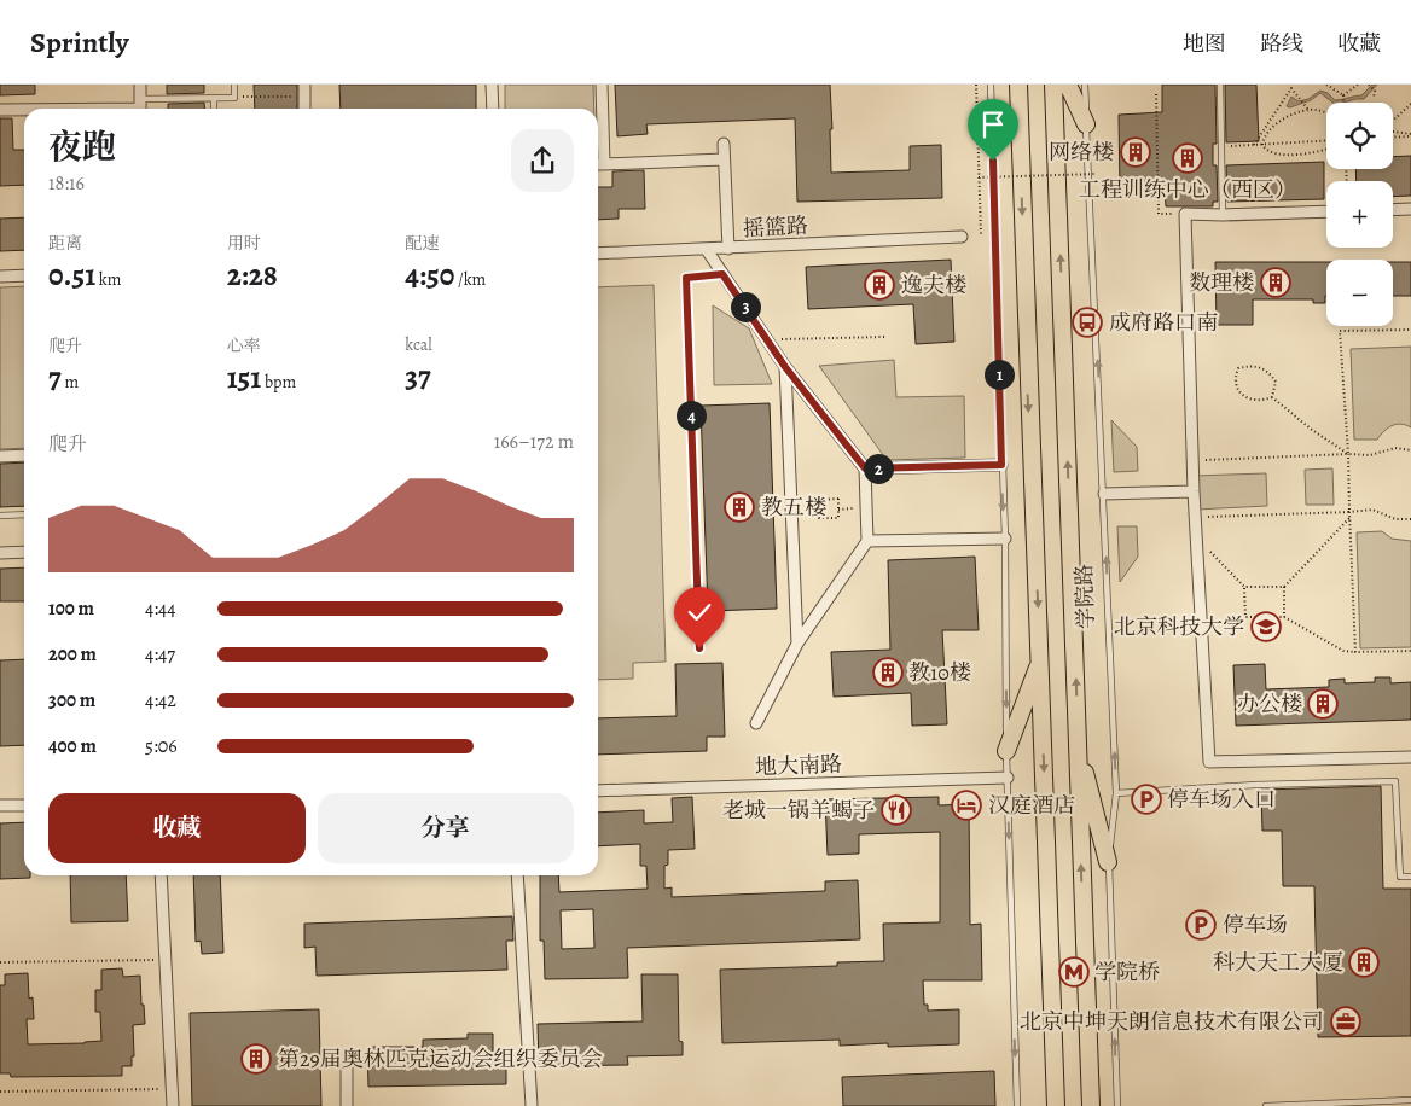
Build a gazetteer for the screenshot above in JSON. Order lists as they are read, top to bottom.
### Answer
{
  "streets": {
    "main road": ["学院路"],
    "street": ["摇篮路", "地大南路"]
  },
  "places": {
    "building": [
      "网络楼",
      "工程训练中心（西区）",
      "数理楼",
      "逸夫楼",
      "教五楼",
      "教10楼",
      "办公楼",
      "科大天工大厦",
      "第29届奥林匹克运动会组织委员会"
    ],
    "bus stop": ["成府路口南"],
    "school or university": ["北京科技大学"],
    "parking": ["停车场入口", "停车场"],
    "hotel": ["汉庭酒店"],
    "restaurant": ["老城一锅羊蝎子"],
    "metro station": ["学院桥"],
    "office": ["北京中坤天朗信息技术有限公司"]
  },
  "page": {
    "header": "Sprintly",
    "nav": ["地图", "路线", "收藏"],
    "map_buttons": ["+", "−"],
    "heading": ["夜跑", "18:16"],
    "stats": [
      ["距离", "0.51 km"],
      ["用时", "2:28"],
      ["配速", "4:50 /km"],
      ["爬升", "7 m"],
      ["心率", "151 bpm"],
      ["kcal", "37"]
    ],
    "pins": [
      "3",
      "1",
      "4",
      "2"
    ],
    "chart": ["爬升", "166–172 m"],
    "list": [
      {
        "name": "100 m",
        "note": "4:44"
      },
      {
        "name": "200 m",
        "note": "4:47"
      },
      {
        "name": "300 m",
        "note": "4:42"
      },
      {
        "name": "400 m",
        "note": "5:06"
      }
    ],
    "buttons": ["收藏", "分享"]
  }
}
